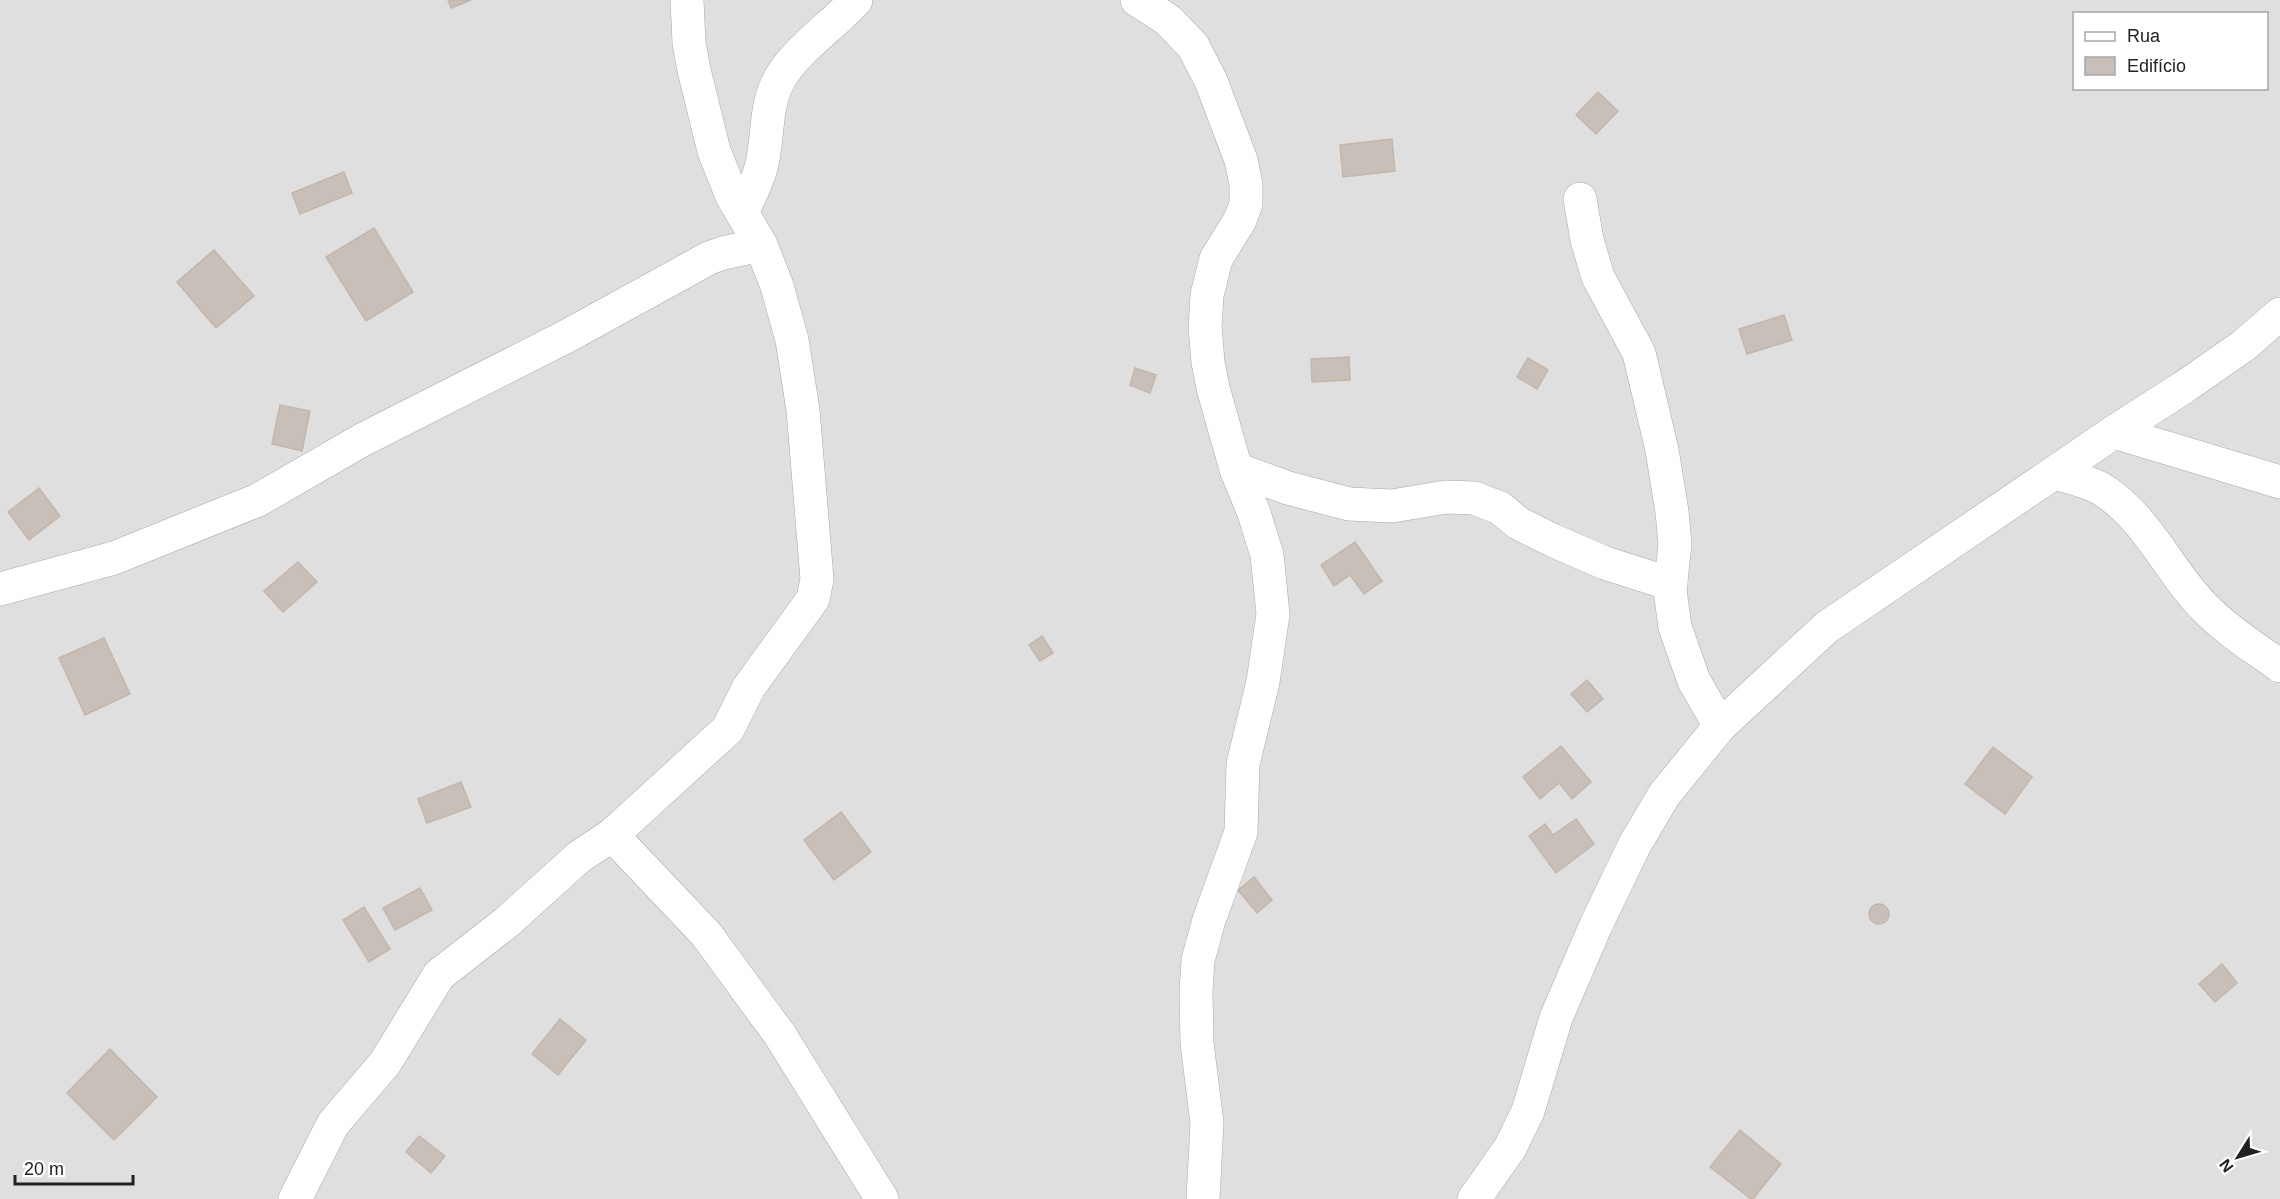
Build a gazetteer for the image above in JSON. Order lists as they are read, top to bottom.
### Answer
{
  "legend": ["Rua", "Edifício"],
  "scale_bar": "20 m",
  "north": "bottom left"
}
